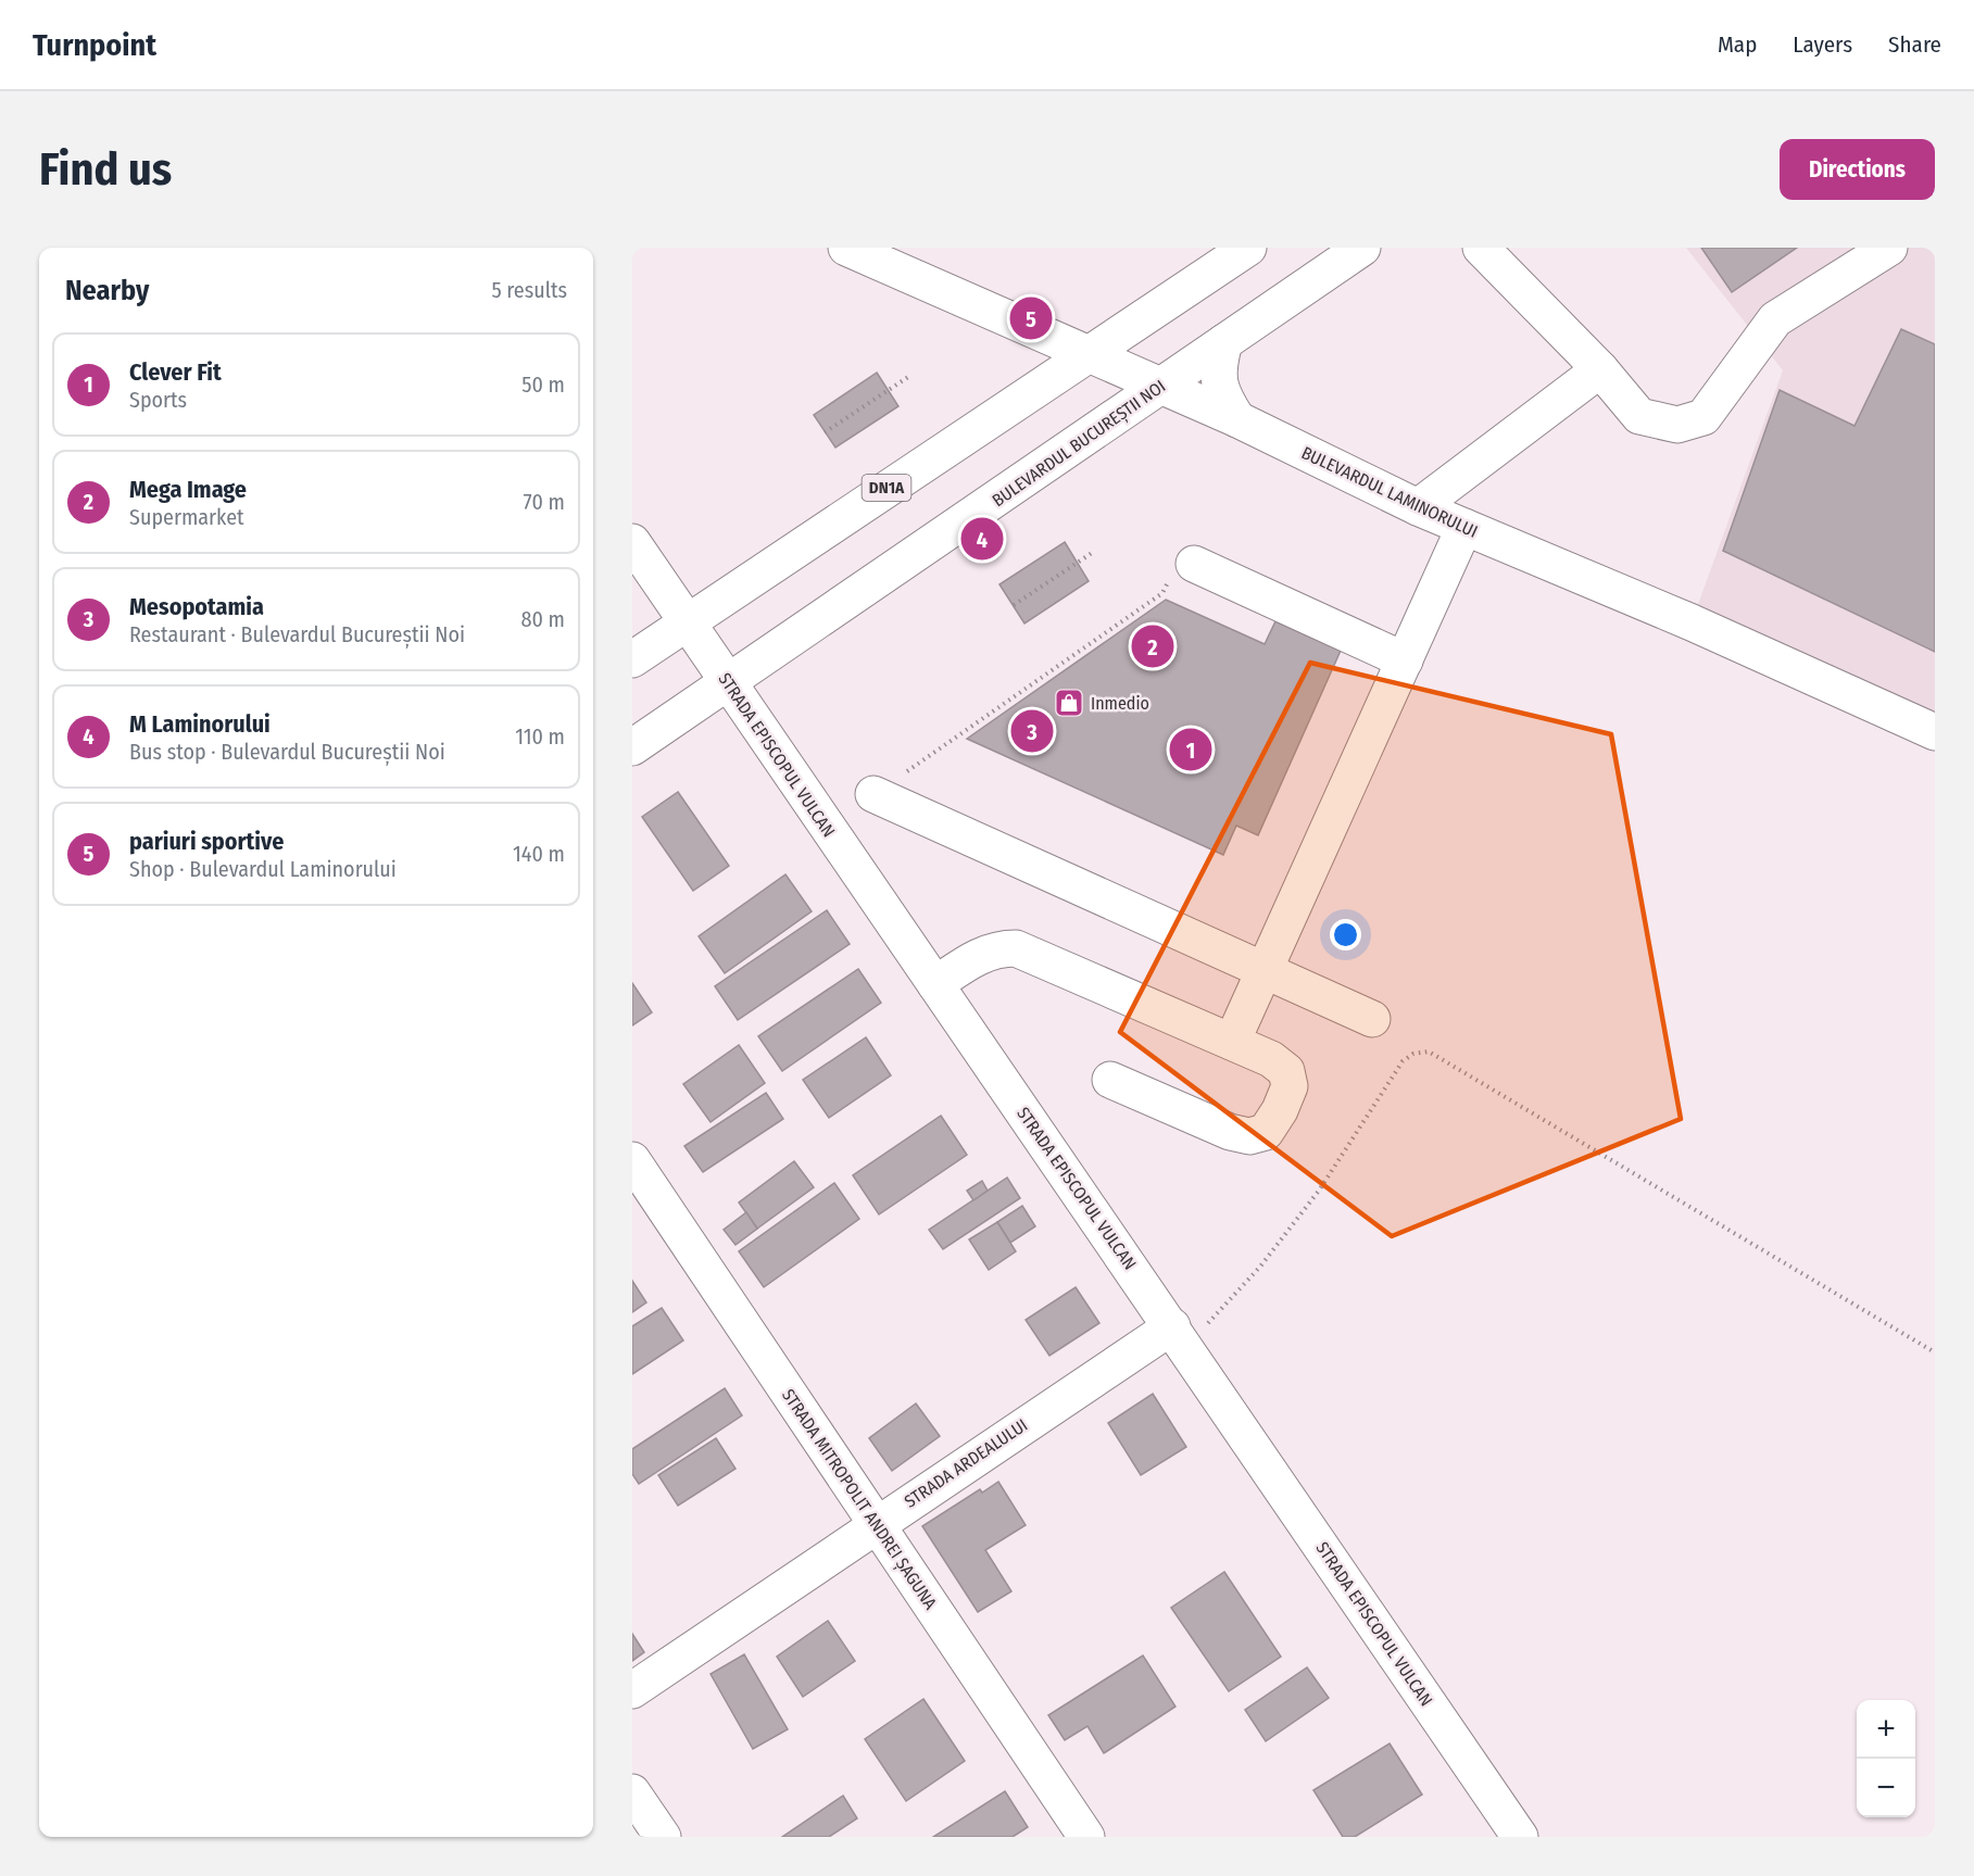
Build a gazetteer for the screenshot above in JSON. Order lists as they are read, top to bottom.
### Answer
{
  "streets": {
    "street": [
      "BULEVARDUL BUCUREȘTII NOI",
      "DN1A",
      "BULEVARDUL LAMINORULUI",
      "STRADA EPISCOPUL VULCAN",
      "STRADA ARDEALULUI",
      "STRADA MITROPOLIT ANDREI ȘAGUNA"
    ]
  },
  "crossings": [
    ["BULEVARDUL BUCUREȘTII NOI", "BULEVARDUL LAMINORULUI"],
    ["BULEVARDUL BUCUREȘTII NOI", "STRADA EPISCOPUL VULCAN"],
    ["DN1A", "BULEVARDUL LAMINORULUI"],
    ["DN1A", "STRADA EPISCOPUL VULCAN"],
    ["STRADA EPISCOPUL VULCAN", "STRADA ARDEALULUI"],
    ["STRADA ARDEALULUI", "STRADA MITROPOLIT ANDREI ȘAGUNA"]
  ],
  "places": {
    "shop": ["Inmedio"]
  },
  "page": {
    "header": "Turnpoint",
    "nav": ["Map", "Layers", "Share"],
    "buttons": "Directions",
    "title": "Find us",
    "heading": ["Nearby", "5 results"],
    "pins": [
      "5",
      "4",
      "2",
      "3",
      "1"
    ],
    "list": [
      {
        "mark": "1",
        "name": "Clever Fit",
        "note": "Sports",
        "value": "50 m"
      },
      {
        "mark": "2",
        "name": "Mega Image",
        "note": "Supermarket",
        "value": "70 m"
      },
      {
        "mark": "3",
        "name": "Mesopotamia",
        "note": "Restaurant · Bulevardul Bucureștii Noi",
        "value": "80 m"
      },
      {
        "mark": "4",
        "name": "M Laminorului",
        "note": "Bus stop · Bulevardul Bucureștii Noi",
        "value": "110 m"
      },
      {
        "mark": "5",
        "name": "pariuri sportive",
        "note": "Shop · Bulevardul Laminorului",
        "value": "140 m"
      }
    ],
    "map_buttons": ["+", "−"]
  }
}
